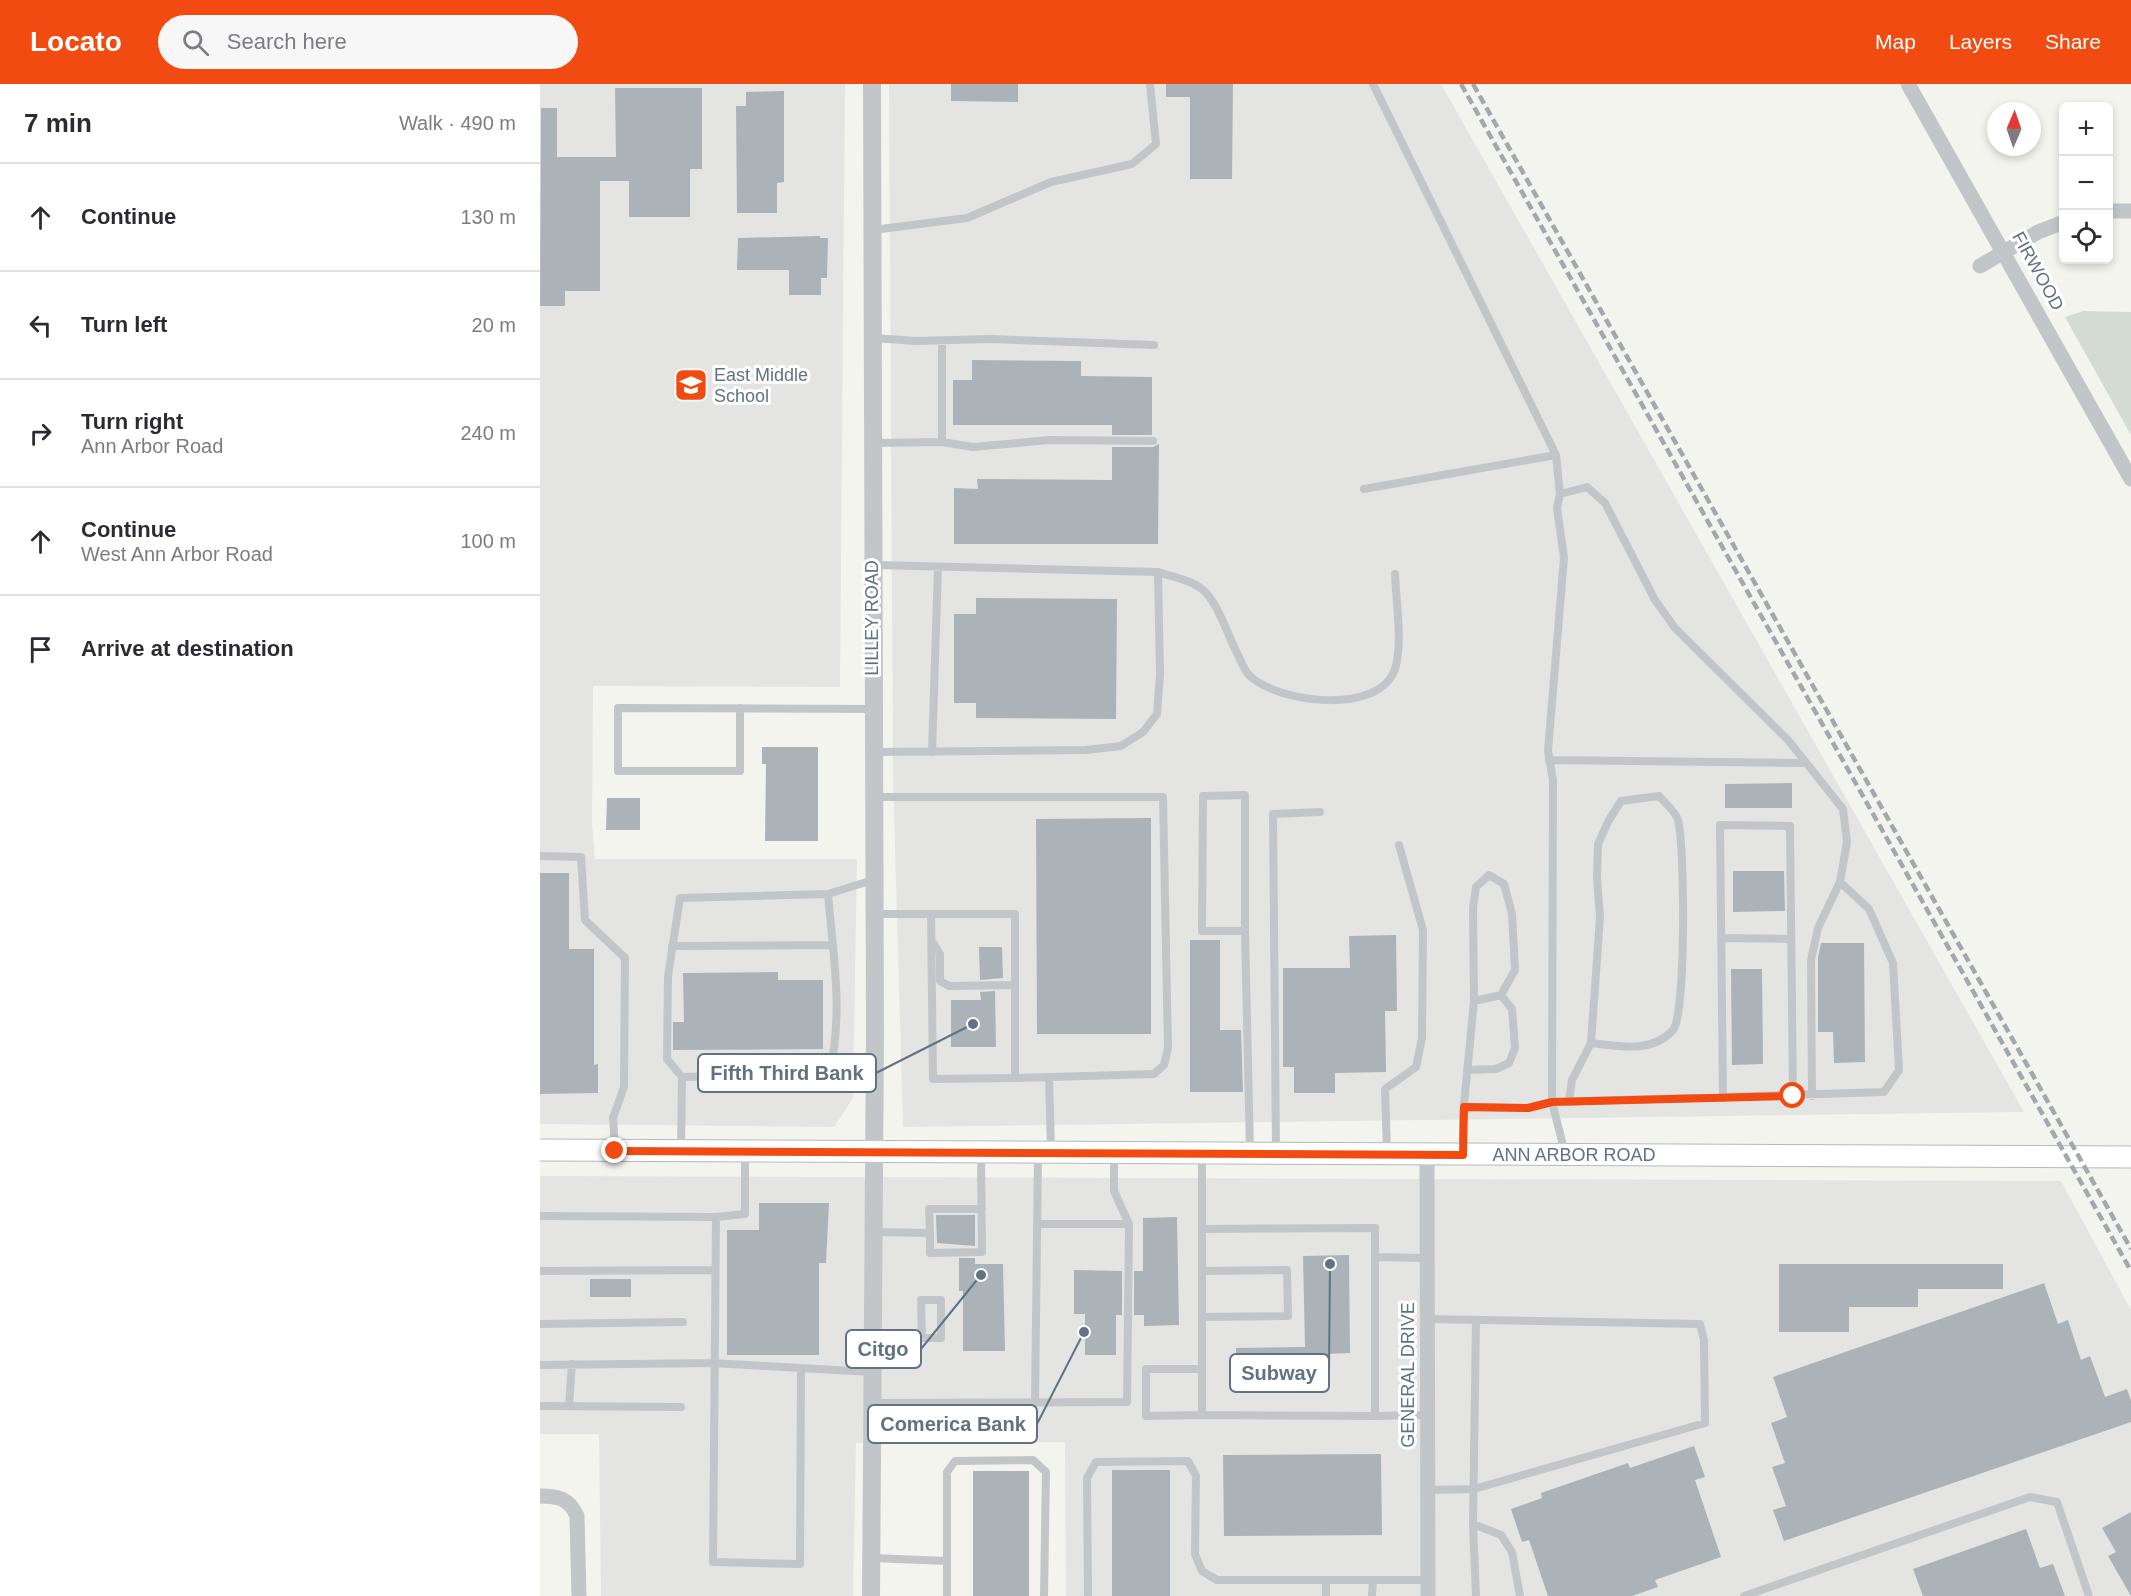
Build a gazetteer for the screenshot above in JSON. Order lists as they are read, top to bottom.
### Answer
{
  "streets": {
    "main road": ["ANN ARBOR ROAD"],
    "street": ["FIRWOOD", "LILLEY ROAD", "GENERAL DRIVE"]
  },
  "crossings": [
    ["LILLEY ROAD", "ANN ARBOR ROAD"],
    ["ANN ARBOR ROAD", "GENERAL DRIVE"]
  ],
  "places": {
    "school or university": ["East Middle School"],
    "other": [
      "Fifth Third Bank",
      "Subway",
      "Citgo",
      "Comerica Bank"
    ]
  },
  "north": "top",
  "page": {
    "header": "Locato",
    "search": "Search here",
    "nav": ["Map", "Layers", "Share"],
    "heading": ["7 min", "Walk · 490 m"],
    "map_buttons": ["+", "−"],
    "list": [
      ["Continue", "130 m"],
      ["Turn left", "20 m"],
      ["Turn right", "Ann Arbor Road", "240 m"],
      ["Continue", "West Ann Arbor Road", "100 m"],
      "Arrive at destination"
    ]
  }
}
